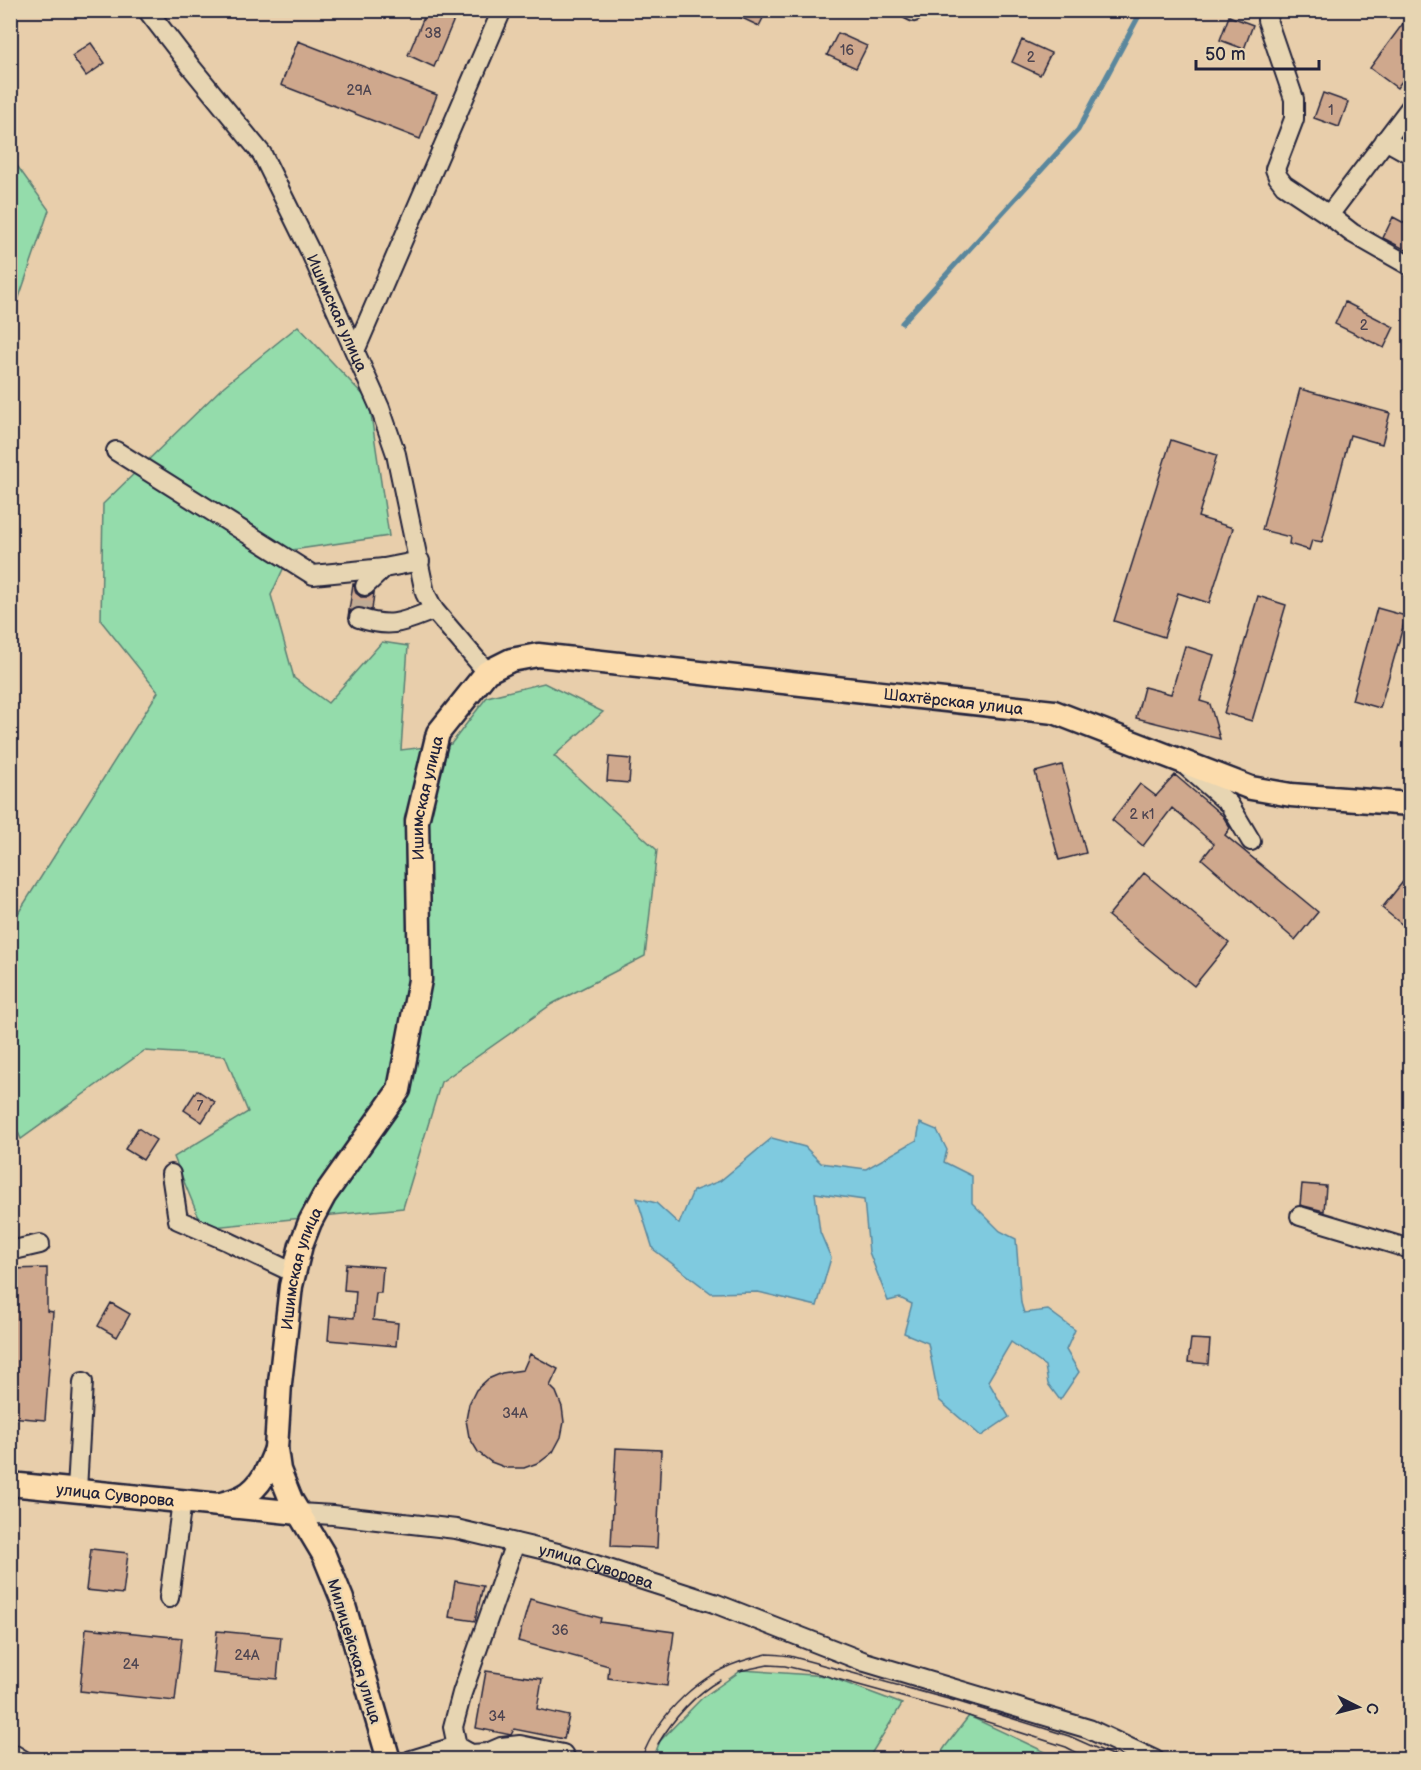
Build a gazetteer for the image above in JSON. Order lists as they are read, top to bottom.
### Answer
{
  "streets": {
    "main road": [
      "Ишимская улица",
      "Шахтёрская улица",
      "улица Суворова",
      "Милицейская улица"
    ]
  },
  "crossings": [
    ["Ишимская улица", "Шахтёрская улица"],
    ["Ишимская улица", "улица Суворова"],
    ["Ишимская улица", "Милицейская улица"],
    ["улица Суворова", "Милицейская улица"]
  ],
  "house_numbers": [
    "38",
    "16",
    "2",
    "29А",
    "1",
    "2",
    "2 к1",
    "7",
    "34А",
    "36",
    "24А",
    "24",
    "34"
  ],
  "scale_bar": "50 m",
  "north": "right"
}
